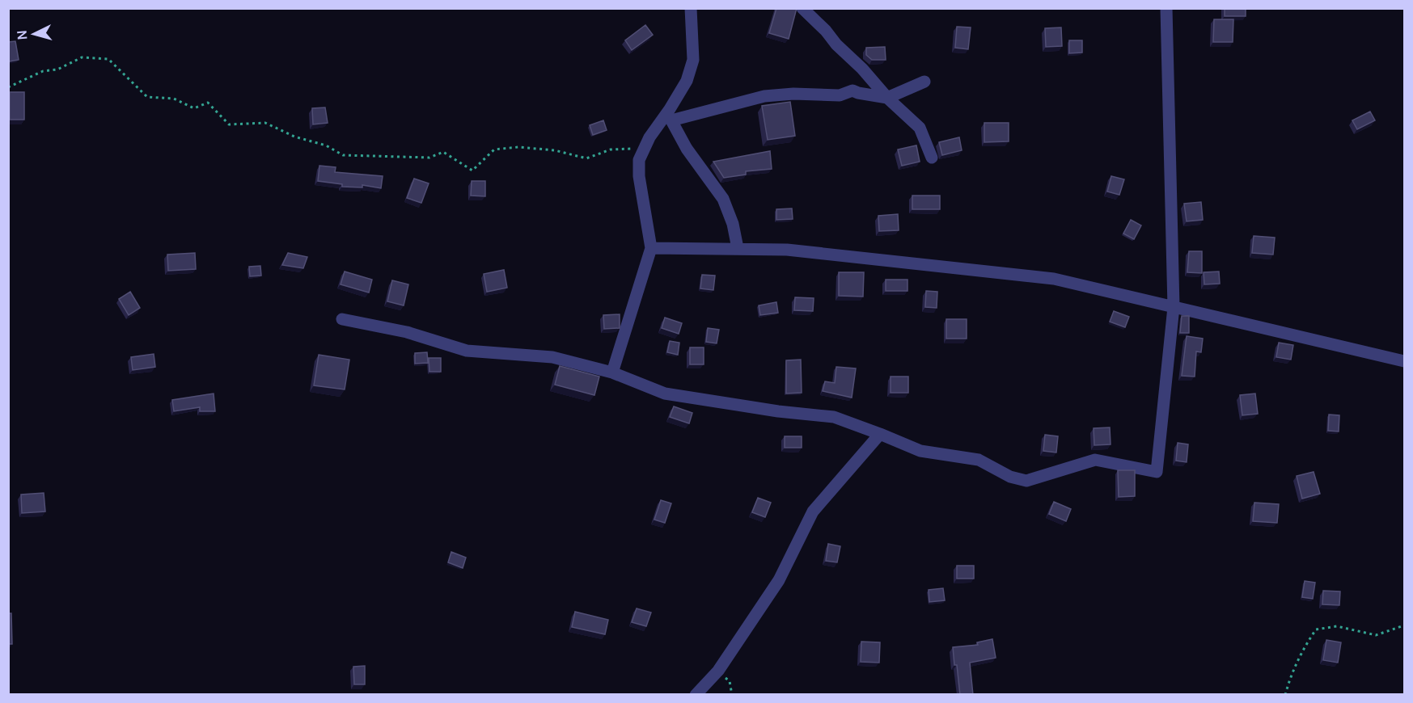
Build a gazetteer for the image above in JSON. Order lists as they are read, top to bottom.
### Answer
{
  "north": "left"
}
